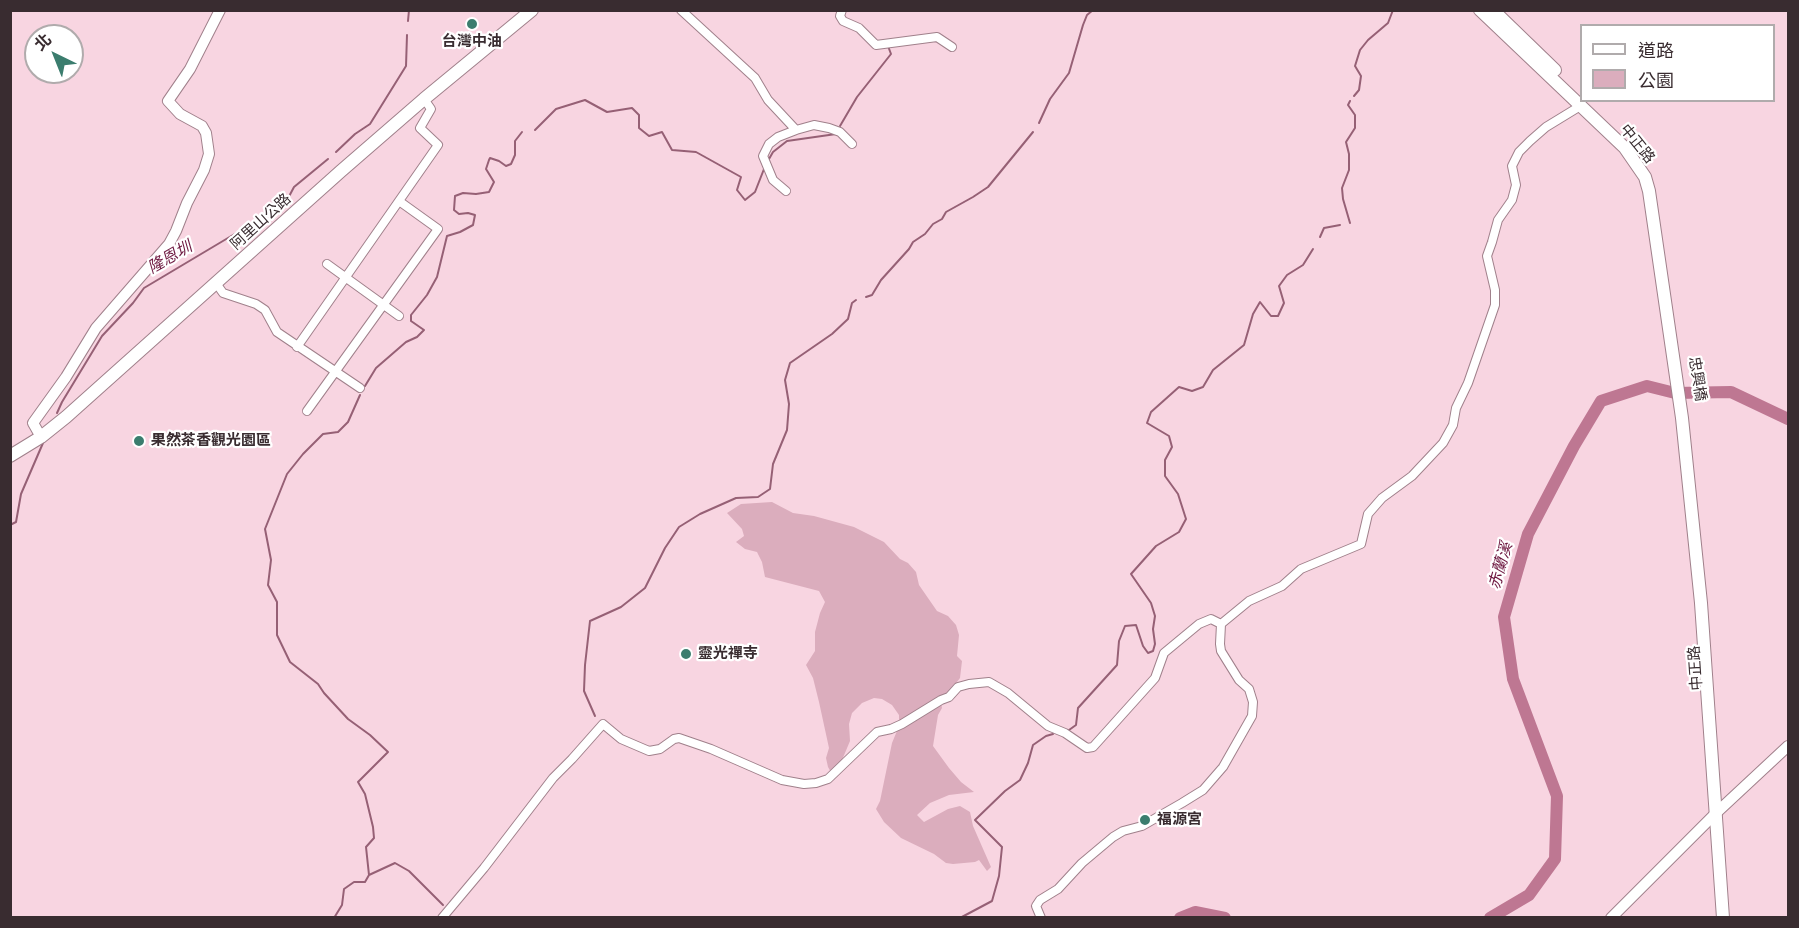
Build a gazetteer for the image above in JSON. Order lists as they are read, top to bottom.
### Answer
{
  "streets": {
    "main road": ["中正路", "阿里山公路", "忠興橋"]
  },
  "crossings": [
    ["中正路", "忠興橋"]
  ],
  "water": ["隆恩圳", "赤蘭溪"],
  "places": [
    "台灣中油",
    "果然茶香觀光園區",
    "靈光禪寺",
    "福源宮"
  ],
  "legend": ["道路", "公園"],
  "north": "top left"
}
